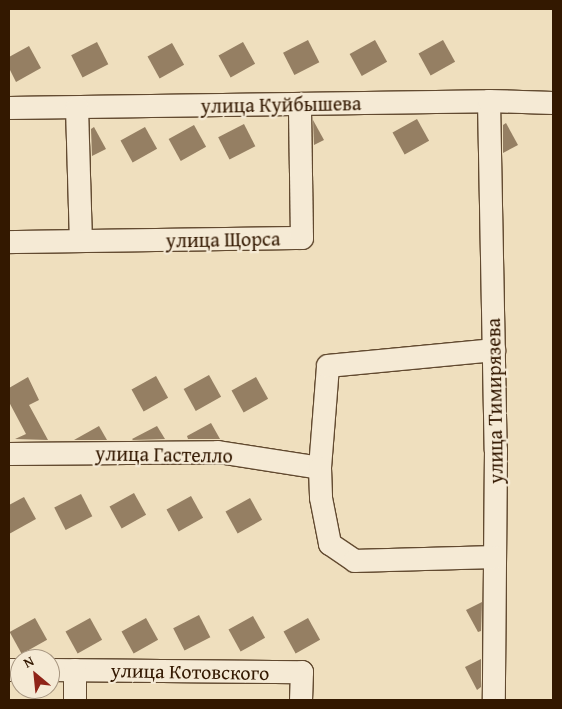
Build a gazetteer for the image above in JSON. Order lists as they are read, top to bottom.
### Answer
{
  "streets": {
    "street": [
      "улица Куйбышева",
      "улица Щорса",
      "улица Тимирязева",
      "улица Гастелло",
      "улица Котовского"
    ]
  },
  "crossings": [
    ["улица Куйбышева", "улица Щорса"],
    ["улица Куйбышева", "улица Тимирязева"]
  ],
  "north": "top left"
}
